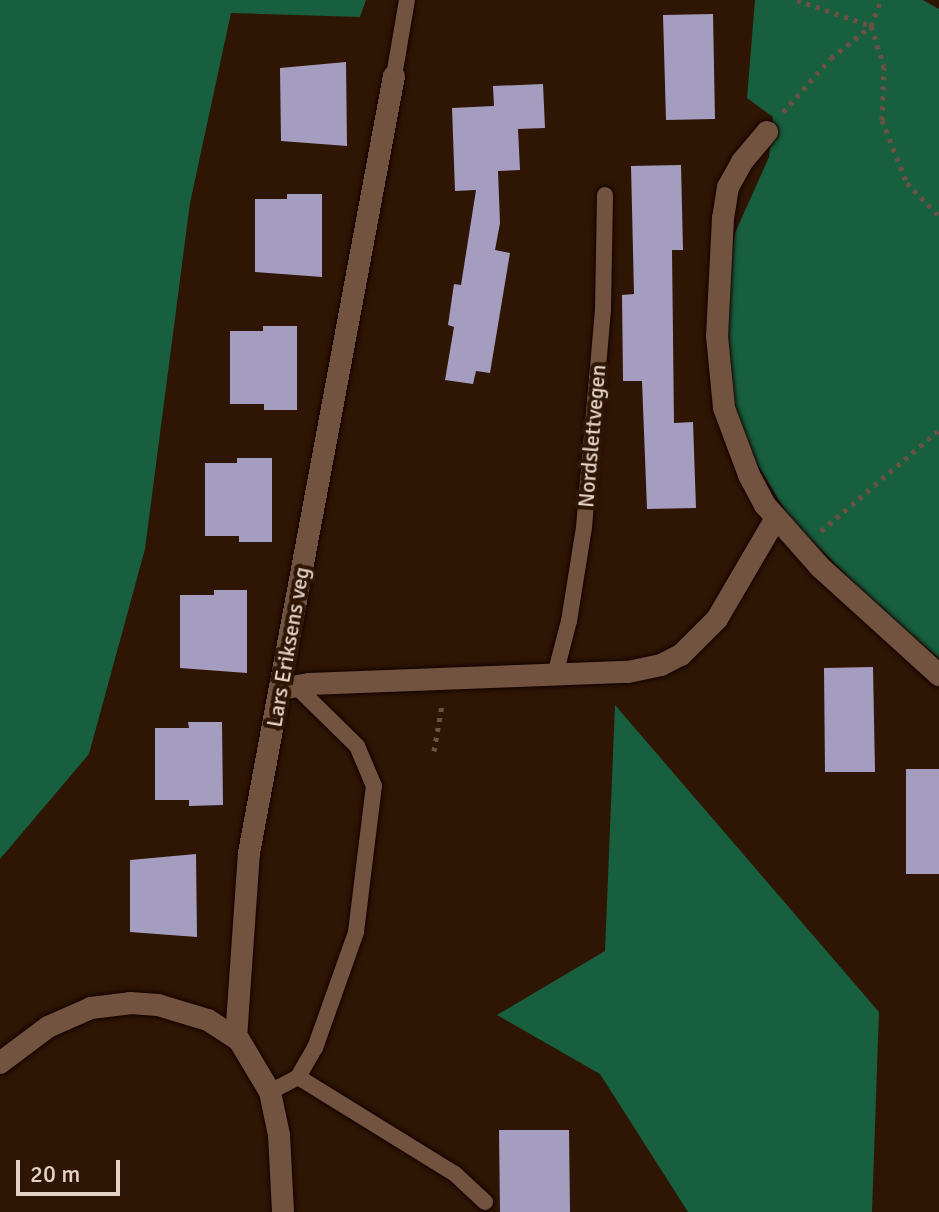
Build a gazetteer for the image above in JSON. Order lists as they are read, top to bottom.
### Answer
{
  "streets": {
    "street": ["Lars Eriksens veg"],
    "lane": ["Nordslettvegen"]
  },
  "scale_bar": "20 m"
}
